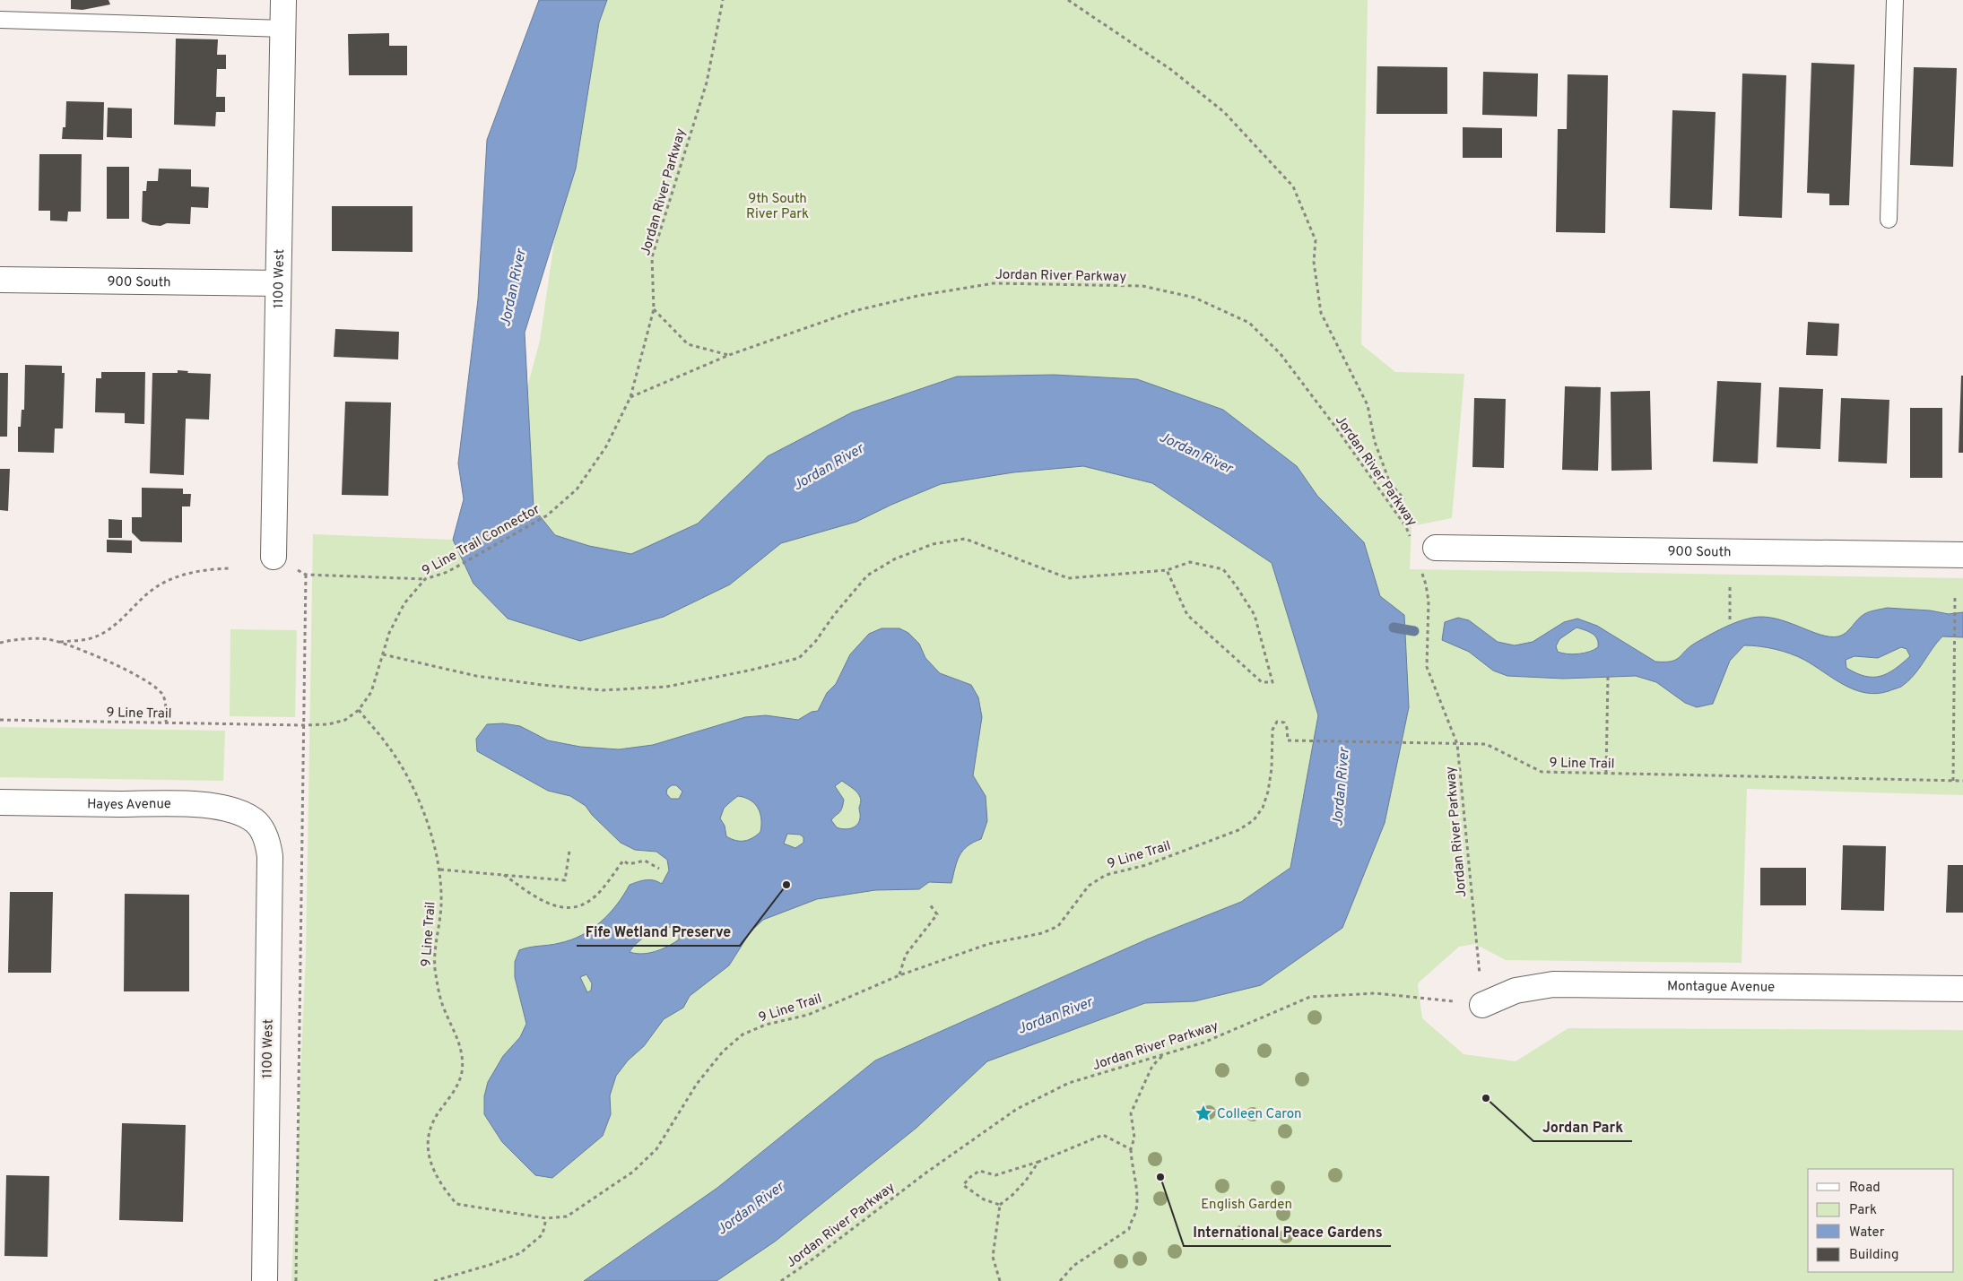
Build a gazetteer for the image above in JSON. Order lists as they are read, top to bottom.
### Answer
{
  "streets": {
    "street": [
      "1100 West",
      "900 South",
      "Hayes Avenue",
      "Montague Avenue"
    ],
    "path": ["Jordan River Parkway", "9 Line Trail Connector", "9 Line Trail"]
  },
  "crossings": [
    ["Jordan River Parkway", "9 Line Trail Connector"],
    ["Jordan River Parkway", "9 Line Trail"],
    ["Jordan River Parkway", "Montague Avenue"],
    ["1100 West", "900 South"],
    ["1100 West", "Hayes Avenue"],
    ["9 Line Trail Connector", "9 Line Trail"]
  ],
  "water": ["Jordan River"],
  "parks": ["9th South River Park", "English Garden"],
  "places": {
    "other": ["Fife Wetland Preserve", "Jordan Park", "International Peace Gardens"],
    "place": ["Colleen Caron"]
  },
  "legend": [
    "Road",
    "Park",
    "Water",
    "Building"
  ]
}
